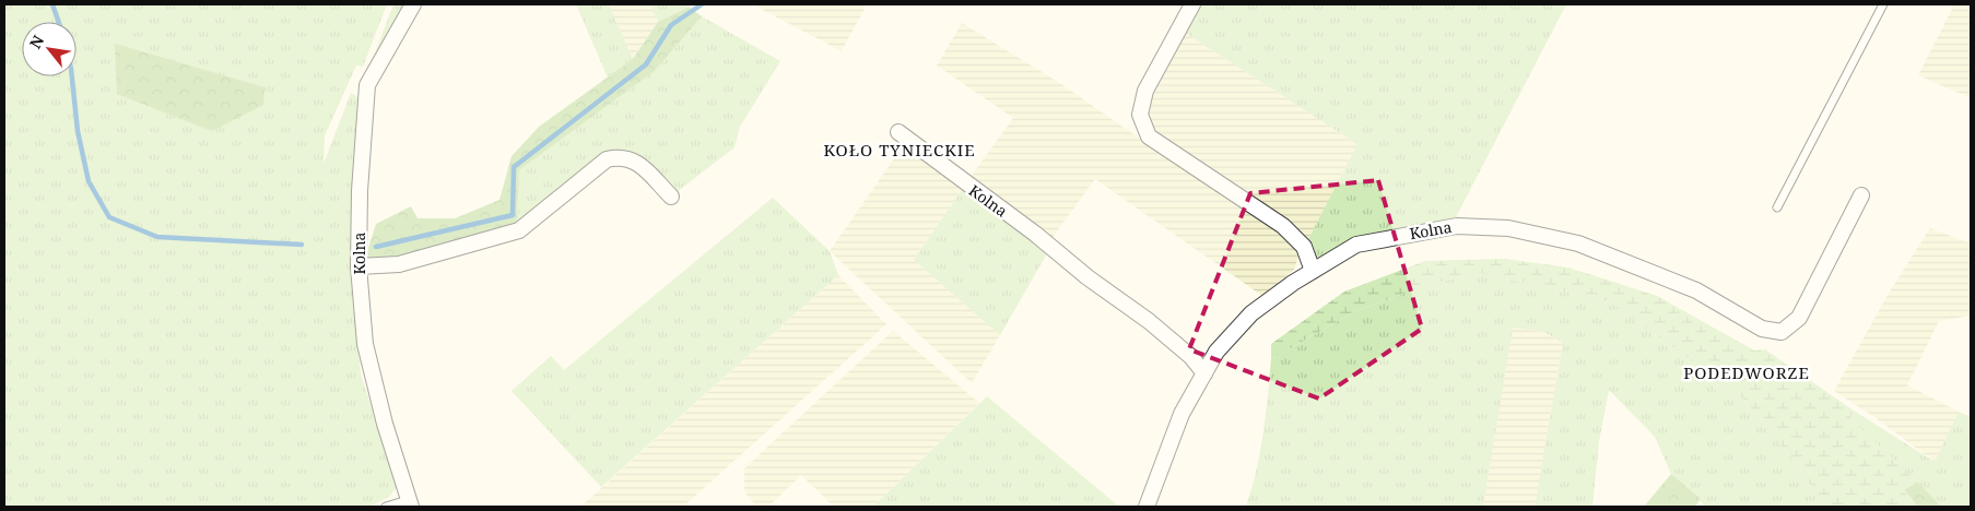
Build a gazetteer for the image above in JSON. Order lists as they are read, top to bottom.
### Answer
{
  "streets": {
    "street": ["Kolna"]
  },
  "districts": ["KOŁO TYNIECKIE", "PODEDWORZE"],
  "north": "top left"
}
